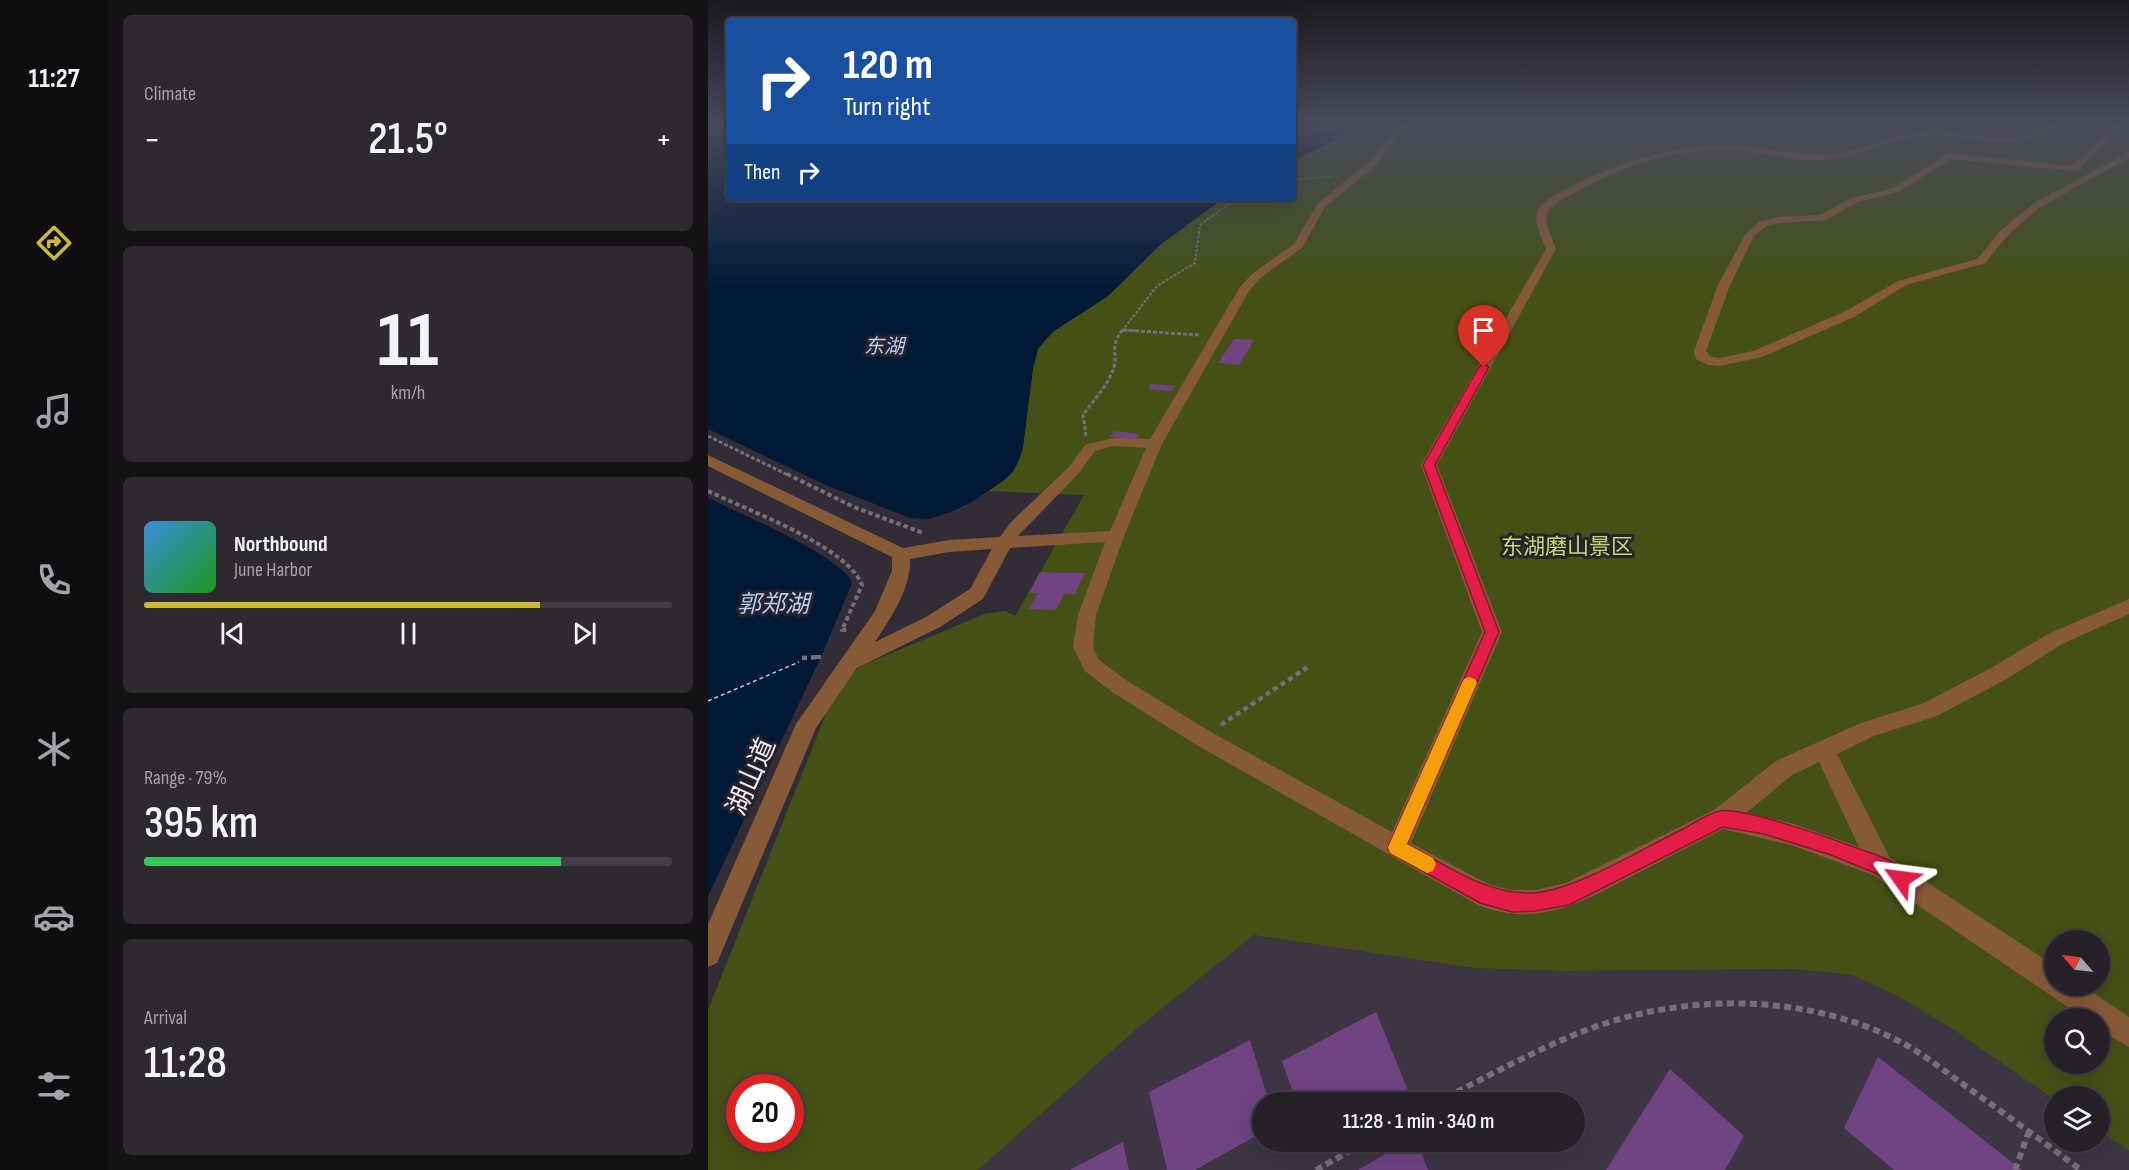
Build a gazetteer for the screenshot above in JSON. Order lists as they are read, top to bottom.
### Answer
{
  "streets": {
    "street": ["湖山道"]
  },
  "water": ["东湖", "郭郑湖"],
  "parks": ["东湖磨山景区"],
  "north": "top left",
  "page": {
    "tabs": "11:27",
    "tile": [
      "Climate",
      ["11", "km/h"],
      ["Range · 79%", "395 km"],
      ["Arrival", "11:28"]
    ],
    "turn": ["120 m", "Turn right"],
    "heat": ["−", "21.5°", "+"],
    "then": "Then",
    "song": ["Northbound", "June Harbor"],
    "limit": "20",
    "trip": "11:28 · 1 min · 340 m"
  }
}
